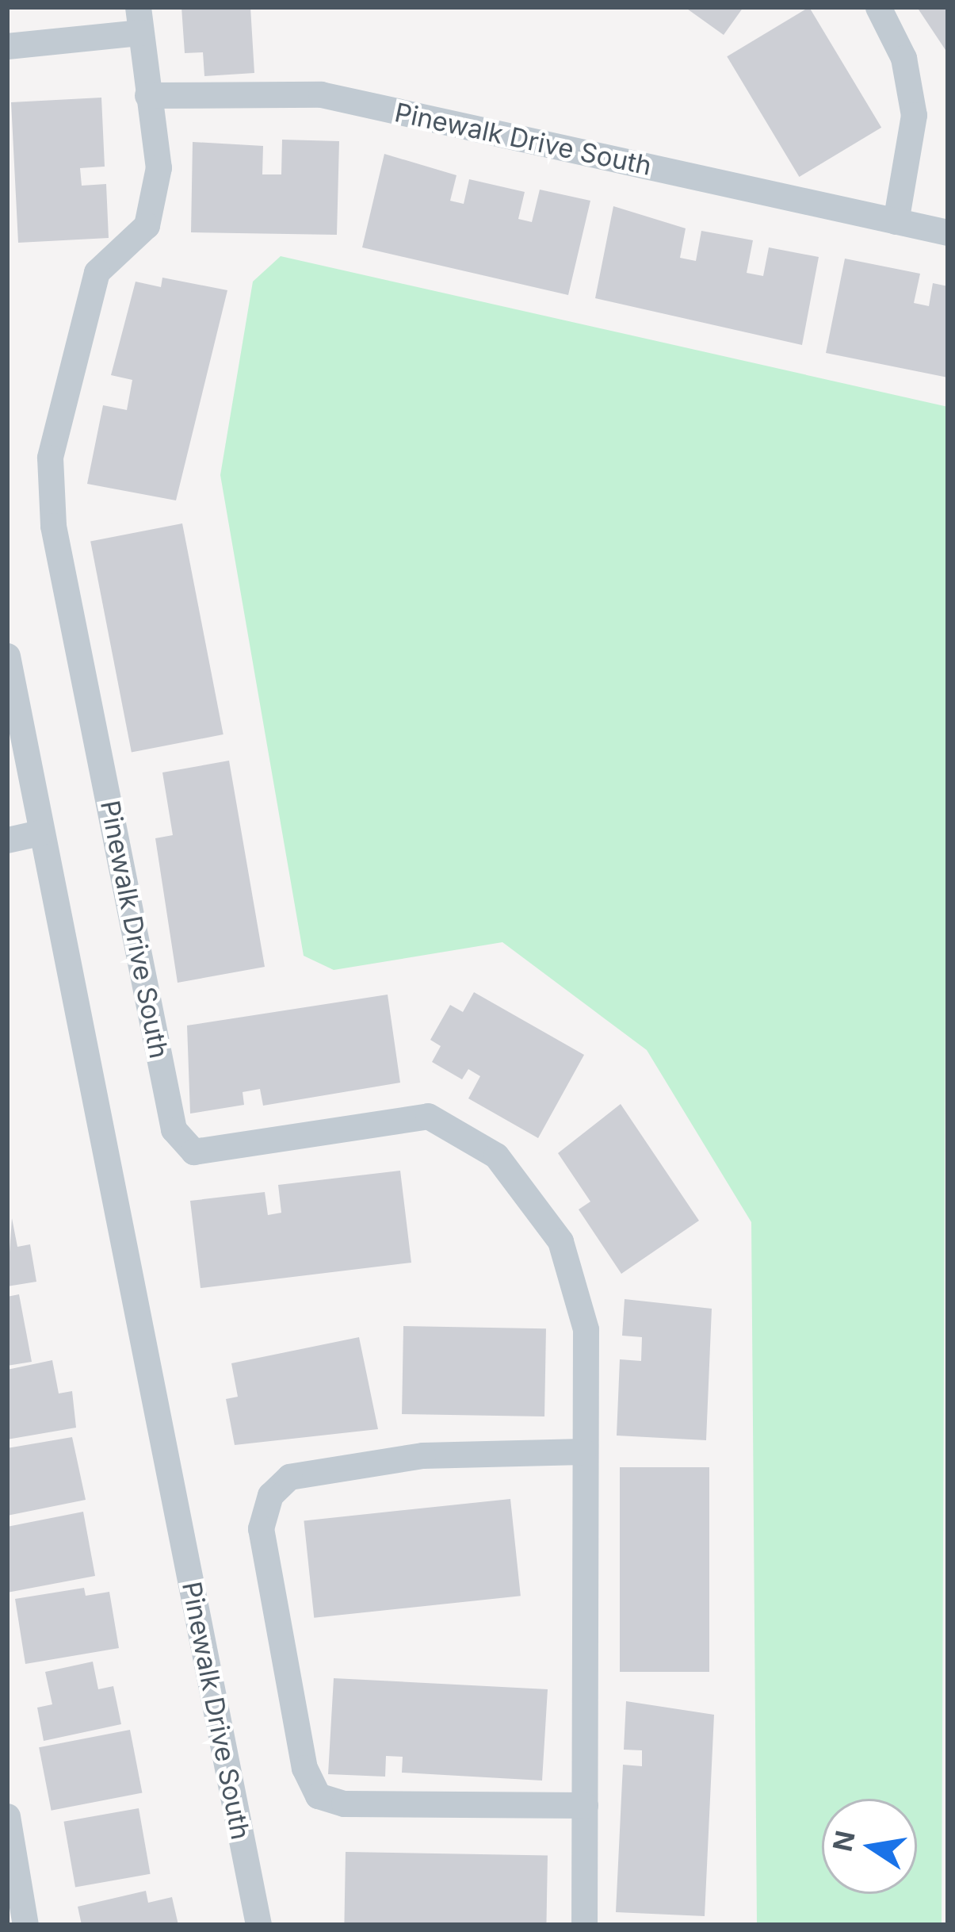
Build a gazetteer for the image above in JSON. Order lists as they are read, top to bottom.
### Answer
{
  "streets": {
    "street": ["Pinewalk Drive South"]
  },
  "north": "left"
}
